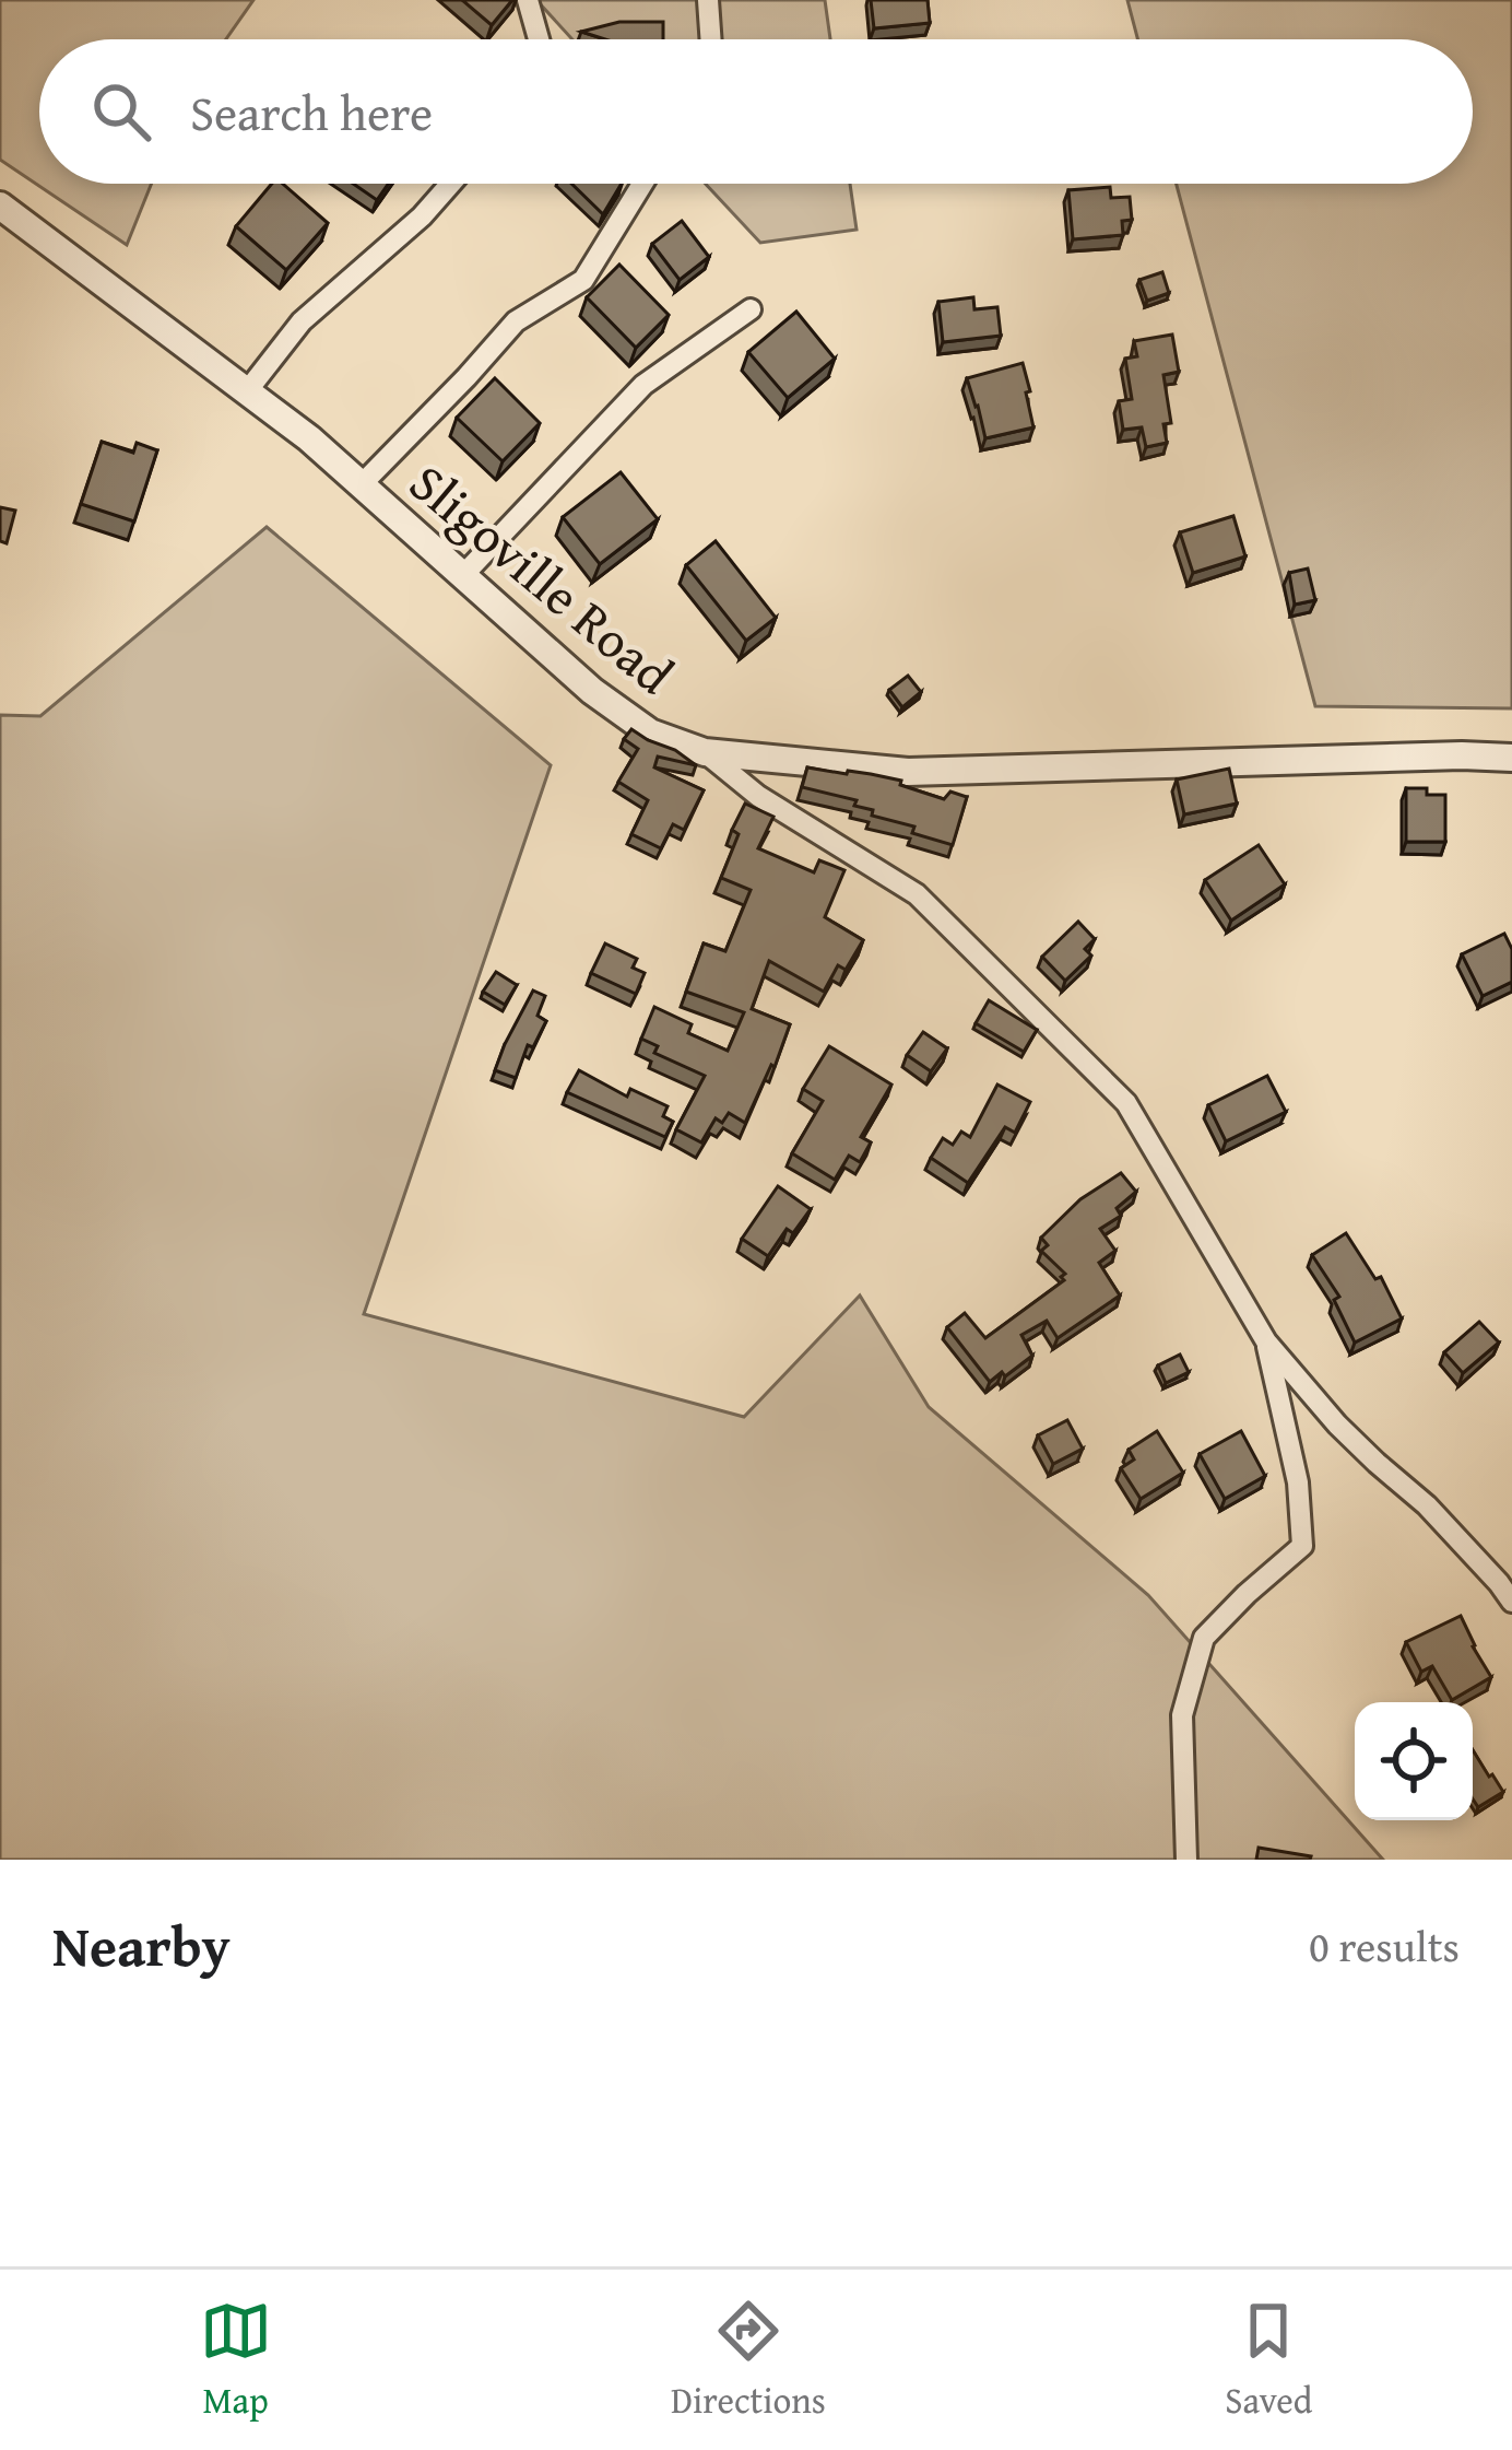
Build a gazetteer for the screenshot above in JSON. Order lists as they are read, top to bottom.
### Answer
{
  "streets": {
    "street": ["Sligoville Road"]
  },
  "page": {
    "search": "Search here",
    "heading": ["Nearby", "0 results"],
    "nav": ["Map", "Directions", "Saved"]
  }
}
